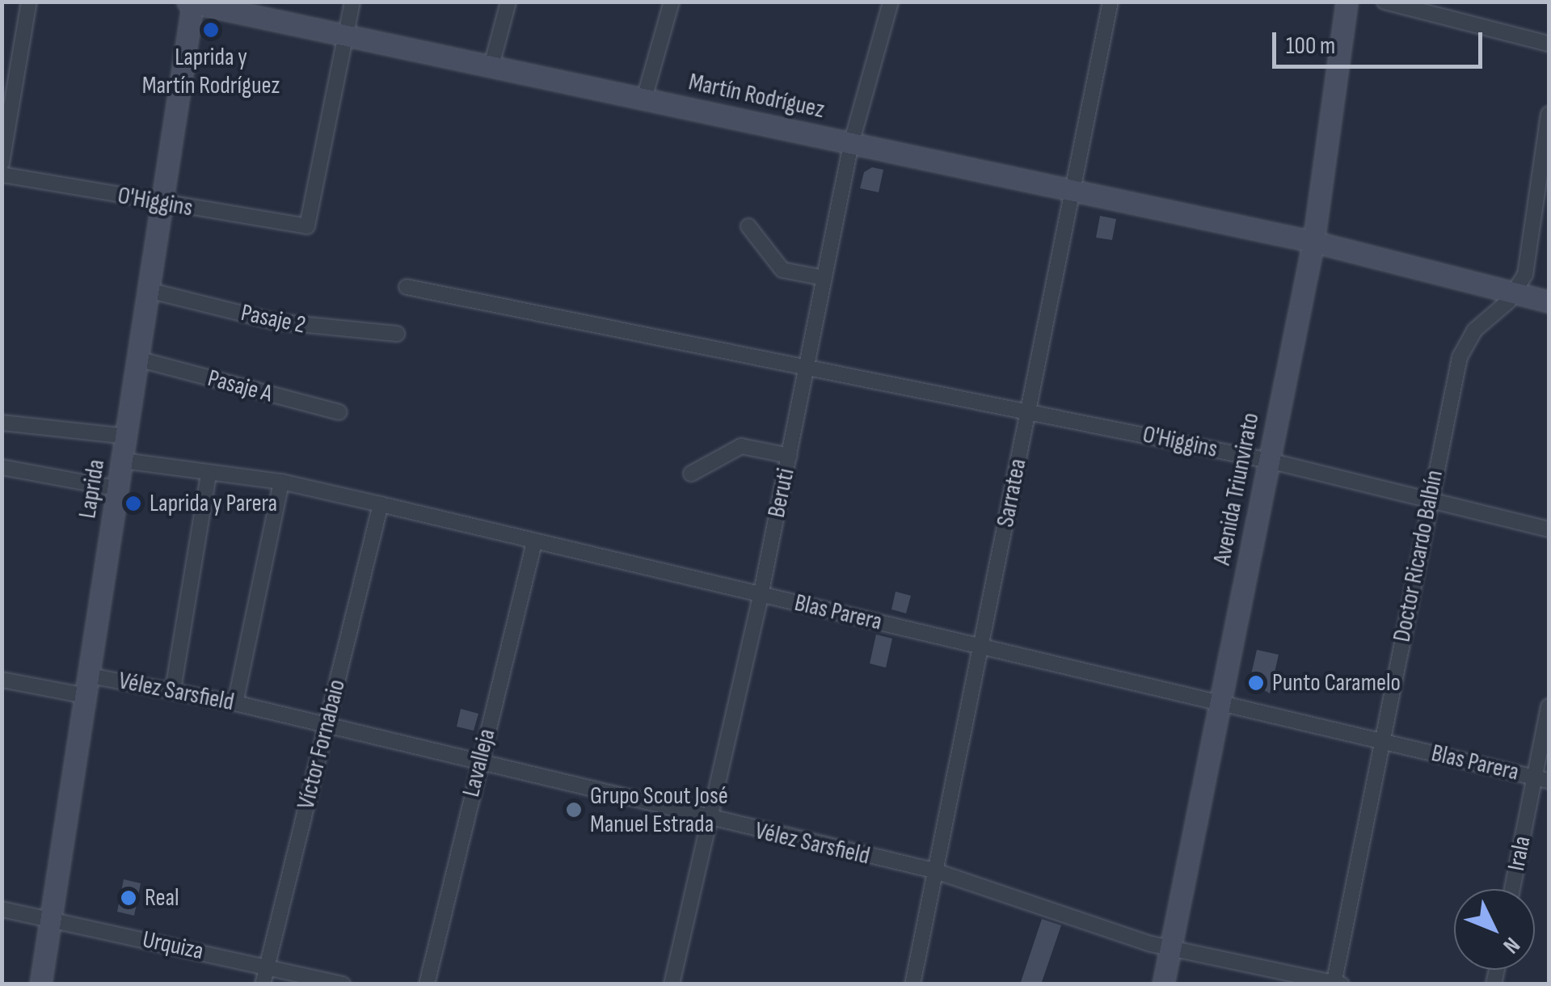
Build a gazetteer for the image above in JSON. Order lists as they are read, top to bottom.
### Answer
{
  "streets": {
    "street": [
      "Martín Rodríguez",
      "O'Higgins",
      "Pasaje 2",
      "Pasaje A",
      "Laprida",
      "Avenida Triunvirato",
      "Beruti",
      "Sarratea",
      "Doctor Ricardo Balbín",
      "Blas Parera",
      "Vélez Sarsfield",
      "Víctor Fornabaio",
      "Lavalleja",
      "Irala",
      "Urquiza"
    ]
  },
  "crossings": [
    ["Martín Rodríguez", "O'Higgins"],
    ["Martín Rodríguez", "Laprida"],
    ["Martín Rodríguez", "Avenida Triunvirato"],
    ["Martín Rodríguez", "Beruti"],
    ["Martín Rodríguez", "Sarratea"],
    ["Martín Rodríguez", "Doctor Ricardo Balbín"],
    ["O'Higgins", "Laprida"],
    ["O'Higgins", "Avenida Triunvirato"],
    ["O'Higgins", "Beruti"],
    ["O'Higgins", "Sarratea"],
    ["O'Higgins", "Doctor Ricardo Balbín"],
    ["Pasaje 2", "Laprida"],
    ["Pasaje A", "Laprida"],
    ["Laprida", "Blas Parera"],
    ["Laprida", "Vélez Sarsfield"],
    ["Laprida", "Urquiza"],
    ["Avenida Triunvirato", "Blas Parera"],
    ["Avenida Triunvirato", "Vélez Sarsfield"],
    ["Beruti", "Blas Parera"],
    ["Beruti", "Vélez Sarsfield"],
    ["Sarratea", "Blas Parera"],
    ["Sarratea", "Vélez Sarsfield"],
    ["Doctor Ricardo Balbín", "Blas Parera"],
    ["Doctor Ricardo Balbín", "Vélez Sarsfield"],
    ["Blas Parera", "Víctor Fornabaio"],
    ["Blas Parera", "Lavalleja"],
    ["Blas Parera", "Irala"],
    ["Vélez Sarsfield", "Víctor Fornabaio"],
    ["Vélez Sarsfield", "Lavalleja"],
    ["Víctor Fornabaio", "Urquiza"]
  ],
  "places": [
    "Laprida y Martín Rodríguez",
    "Laprida y Parera",
    "Punto Caramelo",
    "Grupo Scout José Manuel Estrada",
    "Real"
  ],
  "scale_bar": "100 m",
  "north": "bottom right"
}
